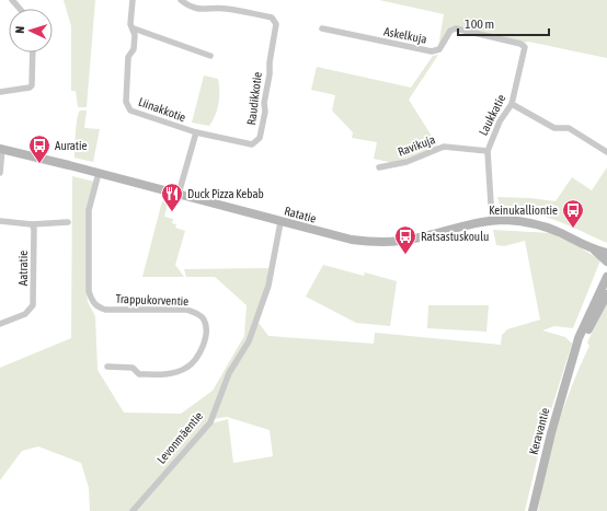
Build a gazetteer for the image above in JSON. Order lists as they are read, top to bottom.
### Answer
{
  "streets": {
    "street": [
      "Askelkuja",
      "Raudikkotie",
      "Liinakkotie",
      "Laukkatie",
      "Ravikuja",
      "Ratatie",
      "Aatratie",
      "Trappukorventie",
      "Keravantie",
      "Levonmäentie"
    ]
  },
  "crossings": [
    ["Askelkuja", "Laukkatie"],
    ["Raudikkotie", "Liinakkotie"],
    ["Laukkatie", "Ravikuja"],
    ["Laukkatie", "Ratatie"],
    ["Ratatie", "Trappukorventie"],
    ["Ratatie", "Levonmäentie"]
  ],
  "places": {
    "bus stop": ["Auratie", "Keinukalliontie", "Ratsastuskoulu"],
    "restaurant": ["Duck Pizza Kebab"]
  },
  "scale_bar": "100 m",
  "north": "left"
}
